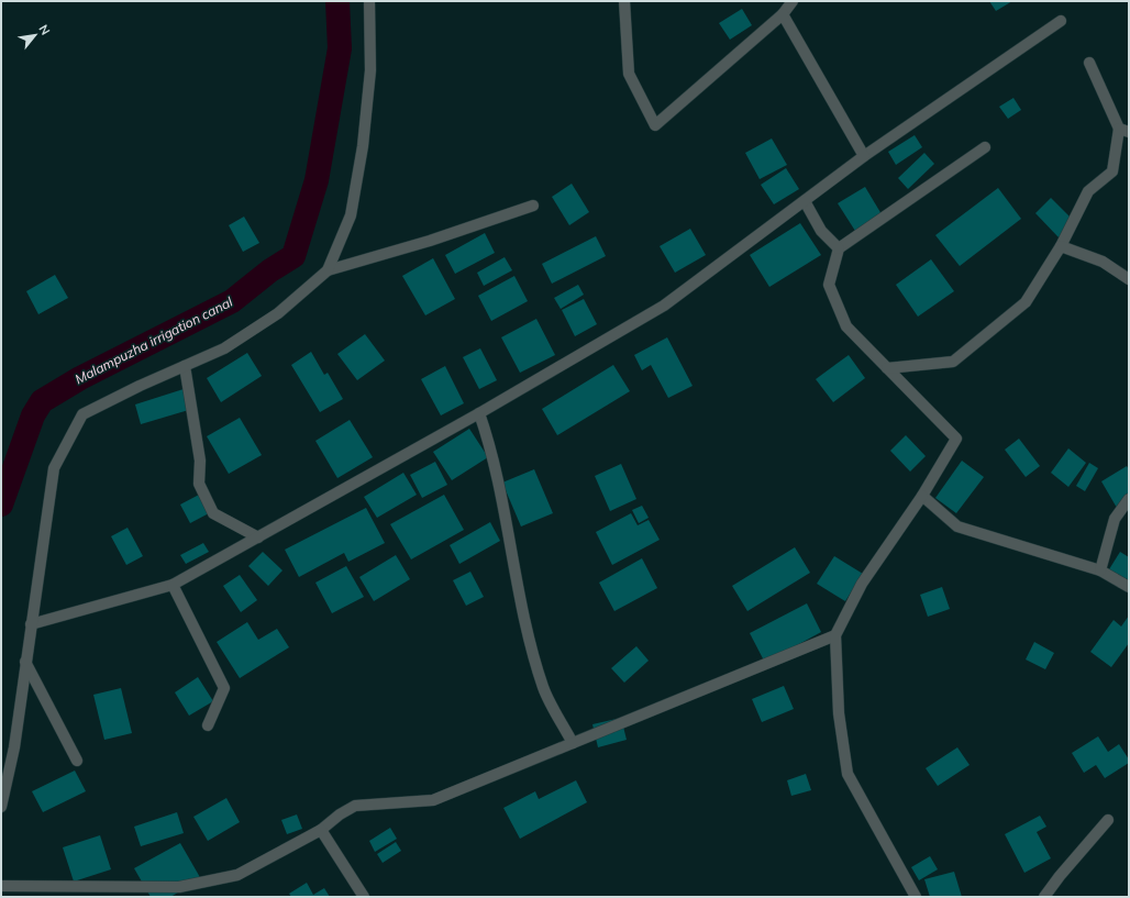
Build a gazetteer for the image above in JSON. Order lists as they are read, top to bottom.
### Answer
{
  "water": ["Malampuzha irrigation canal"],
  "north": "top right"
}
